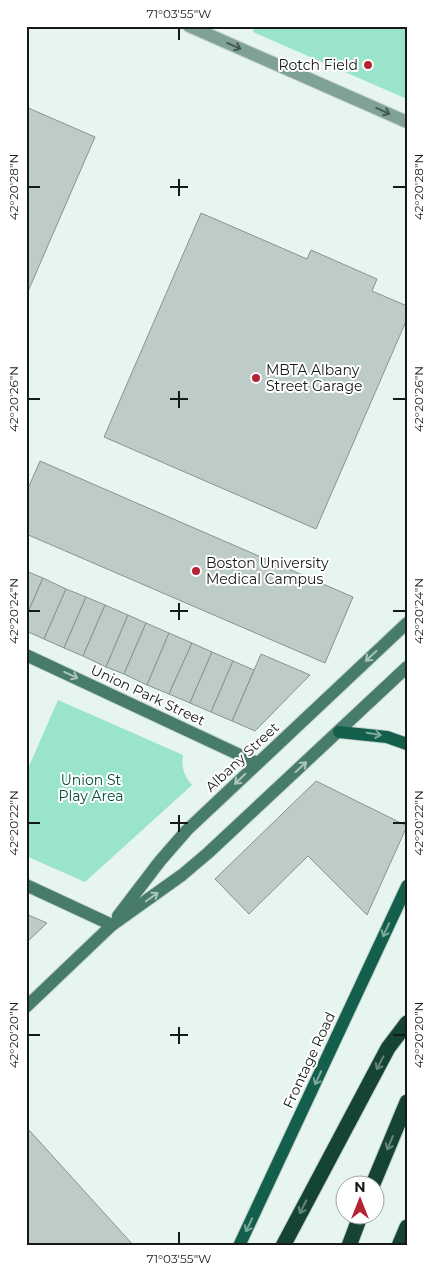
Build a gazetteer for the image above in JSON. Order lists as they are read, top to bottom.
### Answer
{
  "streets": {
    "main road": ["Union Park Street", "Albany Street", "Frontage Road"]
  },
  "crossings": [
    ["Union Park Street", "Albany Street"]
  ],
  "one_way": ["Union Park Street", "Frontage Road"],
  "parks": ["Union St Play Area"],
  "places": ["Rotch Field", "MBTA Albany Street Garage", "Boston University Medical Campus"],
  "north": "top",
  "coordinates": [
    "71°03'55\"W",
    "42°20'28\"N",
    "42°20'26\"N",
    "42°20'24\"N",
    "42°20'22\"N",
    "42°20'20\"N"
  ]
}
